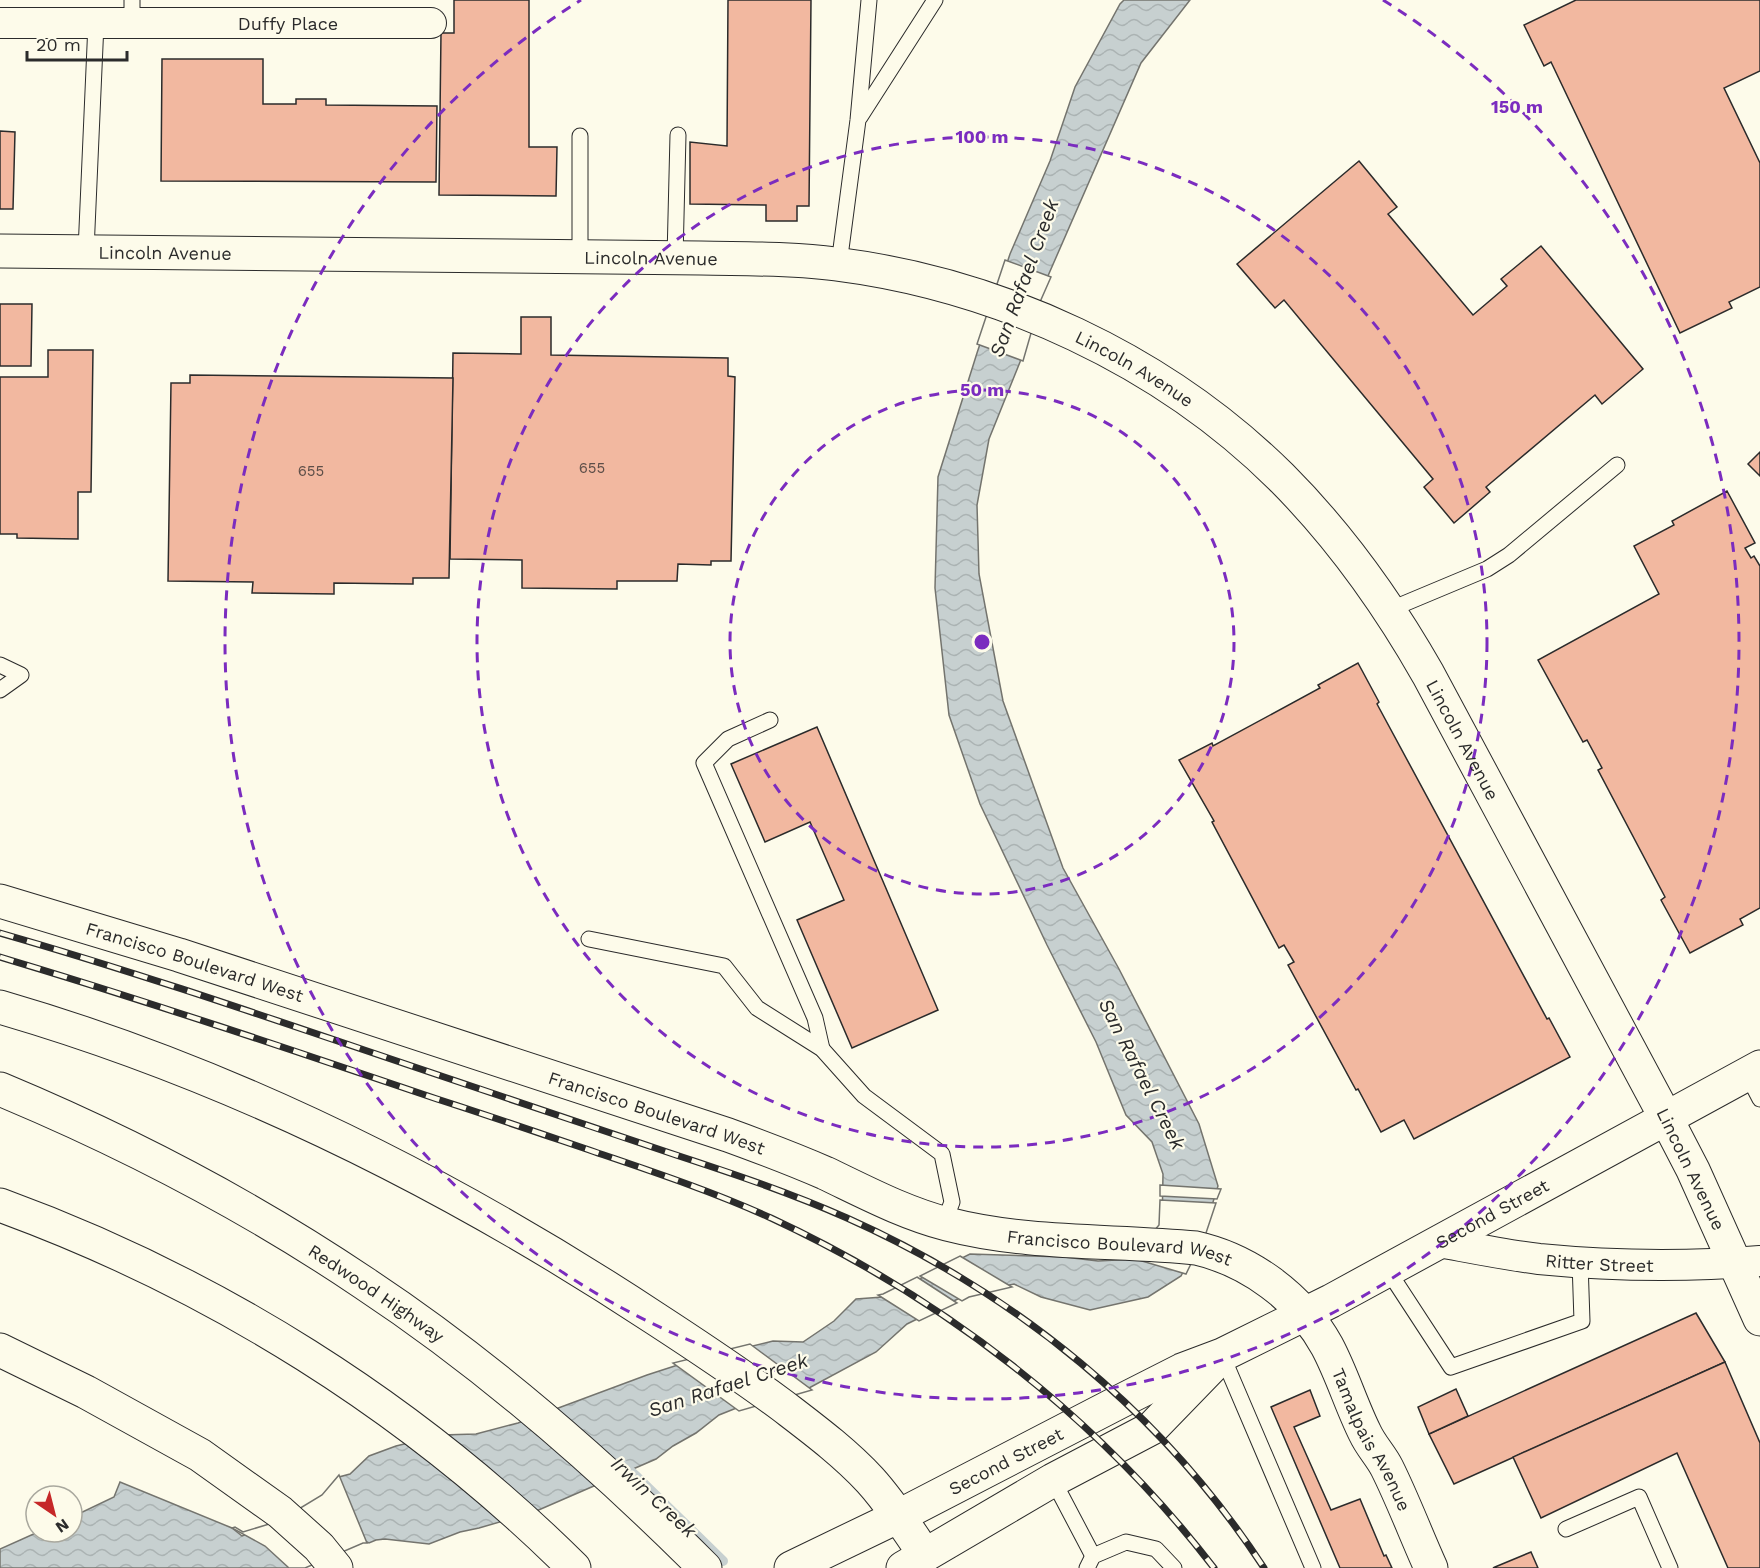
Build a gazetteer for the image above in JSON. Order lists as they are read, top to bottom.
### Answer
{
  "streets": {
    "main road": [
      "Lincoln Avenue",
      "Francisco Boulevard West",
      "Second Street",
      "Redwood Highway",
      "Tamalpais Avenue"
    ],
    "street": ["Duffy Place", "Ritter Street"]
  },
  "crossings": [
    ["Lincoln Avenue", "Second Street"],
    ["Lincoln Avenue", "Ritter Street"],
    ["Francisco Boulevard West", "Second Street"],
    ["Francisco Boulevard West", "Tamalpais Avenue"],
    ["Second Street", "Ritter Street"],
    ["Second Street", "Tamalpais Avenue"]
  ],
  "water": ["San Rafael Creek", "Irwin Creek"],
  "house_numbers": ["655", "655"],
  "scale_bar": "20 m",
  "north": "bottom right",
  "rings": ["150 m", "100 m", "50 m"]
}
